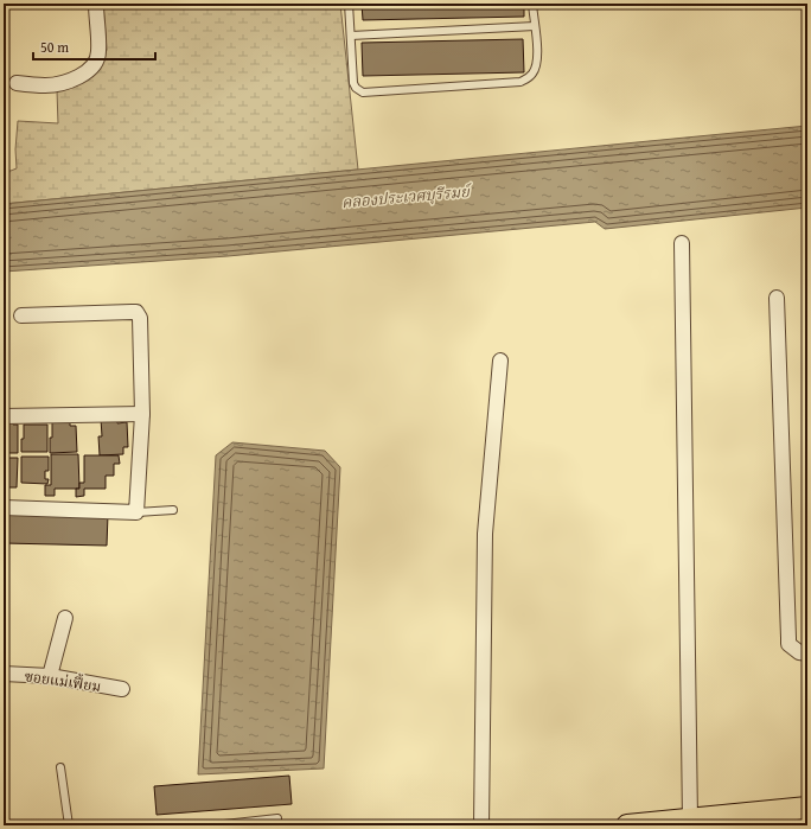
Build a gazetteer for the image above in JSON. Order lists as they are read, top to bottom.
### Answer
{
  "streets": {
    "street": ["ซอยแม่เฟี้ยม"]
  },
  "water": ["คลองประเวศบุรีรมย์"],
  "scale_bar": "50 m"
}
